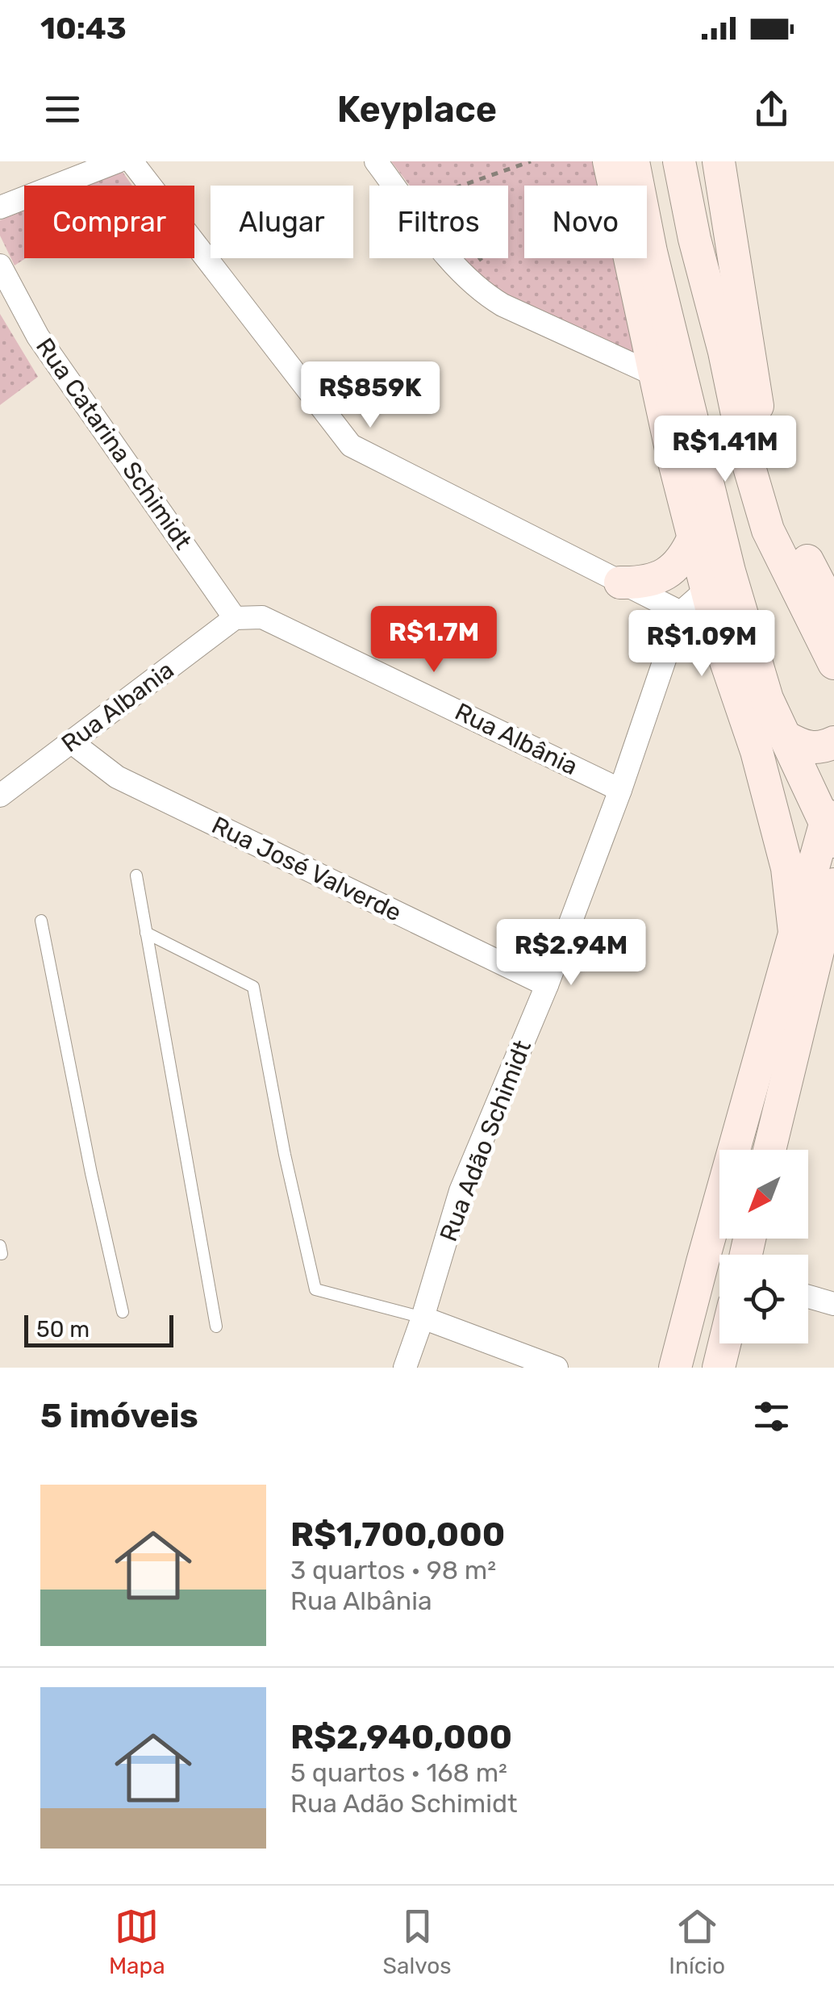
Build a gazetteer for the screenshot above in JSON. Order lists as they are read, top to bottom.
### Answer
{
  "streets": {
    "street": [
      "Rua Catarina Schimidt",
      "Rua Albania",
      "Rua Albânia",
      "Rua José Valverde",
      "Rua Adão Schimidt"
    ]
  },
  "crossings": [
    ["Rua Catarina Schimidt", "Rua Albania"],
    ["Rua Catarina Schimidt", "Rua Albânia"],
    ["Rua Albania", "Rua Albânia"],
    ["Rua Albania", "Rua José Valverde"],
    ["Rua Albânia", "Rua Adão Schimidt"],
    ["Rua José Valverde", "Rua Adão Schimidt"]
  ],
  "scale_bar": "50 m",
  "north": "bottom left",
  "page": {
    "status": "10:43",
    "header": "Keyplace",
    "chip": [
      "Comprar",
      "Alugar",
      "Filtros",
      "Novo"
    ],
    "price": [
      "R$859K",
      "R$1.41M",
      "R$1.7M",
      "R$1.09M",
      "R$2.94M"
    ],
    "scale": "50 m",
    "heading": "5 imóveis",
    "list": [
      {
        "name": "R$1,700,000",
        "note": "3 quartos · 98 m² · Rua Albânia"
      },
      {
        "name": "R$2,940,000",
        "note": "5 quartos · 168 m² · Rua Adão Schimidt"
      }
    ],
    "tabs": ["Mapa", "Salvos", "Início"]
  }
}
